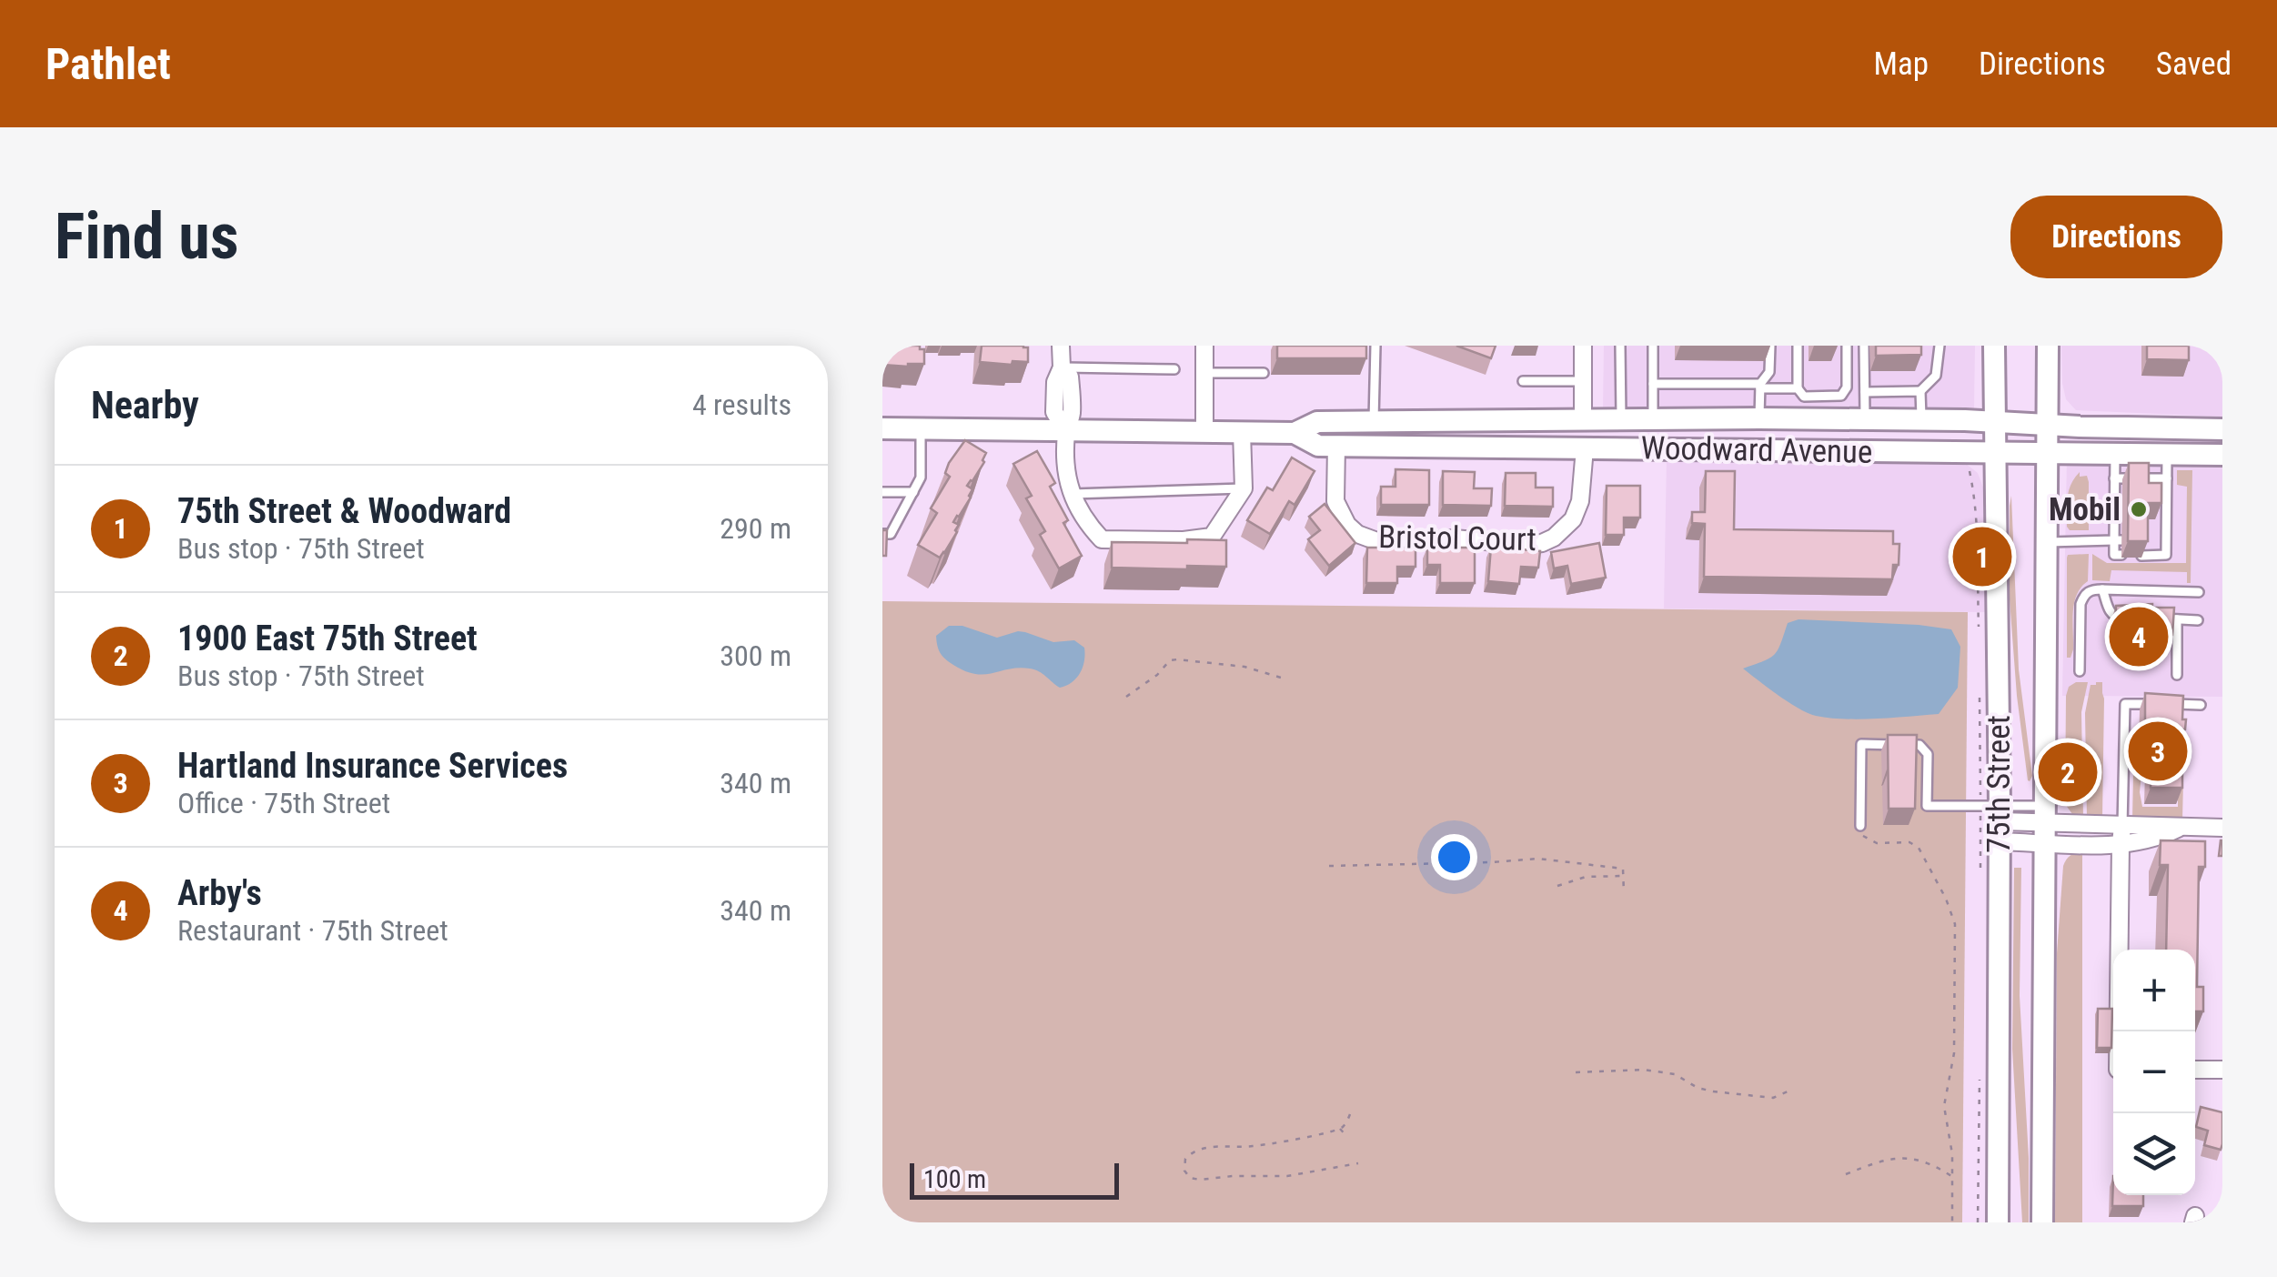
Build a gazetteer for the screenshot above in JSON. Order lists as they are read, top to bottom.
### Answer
{
  "streets": {
    "main road": ["Woodward Avenue", "75th Street"],
    "street": ["Bristol Court"]
  },
  "crossings": [
    ["Woodward Avenue", "Bristol Court"],
    ["Woodward Avenue", "75th Street"]
  ],
  "places": ["Mobil"],
  "scale_bar": "100 m",
  "page": {
    "header": "Pathlet",
    "nav": ["Map", "Directions", "Saved"],
    "buttons": "Directions",
    "title": "Find us",
    "heading": ["Nearby", "4 results"],
    "list": [
      {
        "mark": "1",
        "name": "75th Street & Woodward",
        "note": "Bus stop · 75th Street",
        "value": "290 m"
      },
      {
        "mark": "2",
        "name": "1900 East 75th Street",
        "note": "Bus stop · 75th Street",
        "value": "300 m"
      },
      {
        "mark": "3",
        "name": "Hartland Insurance Services",
        "note": "Office · 75th Street",
        "value": "340 m"
      },
      {
        "mark": "4",
        "name": "Arby's",
        "note": "Restaurant · 75th Street",
        "value": "340 m"
      }
    ],
    "pins": [
      "1",
      "4",
      "3",
      "2"
    ],
    "map_buttons": ["+", "−"],
    "scale": "100 m"
  }
}
